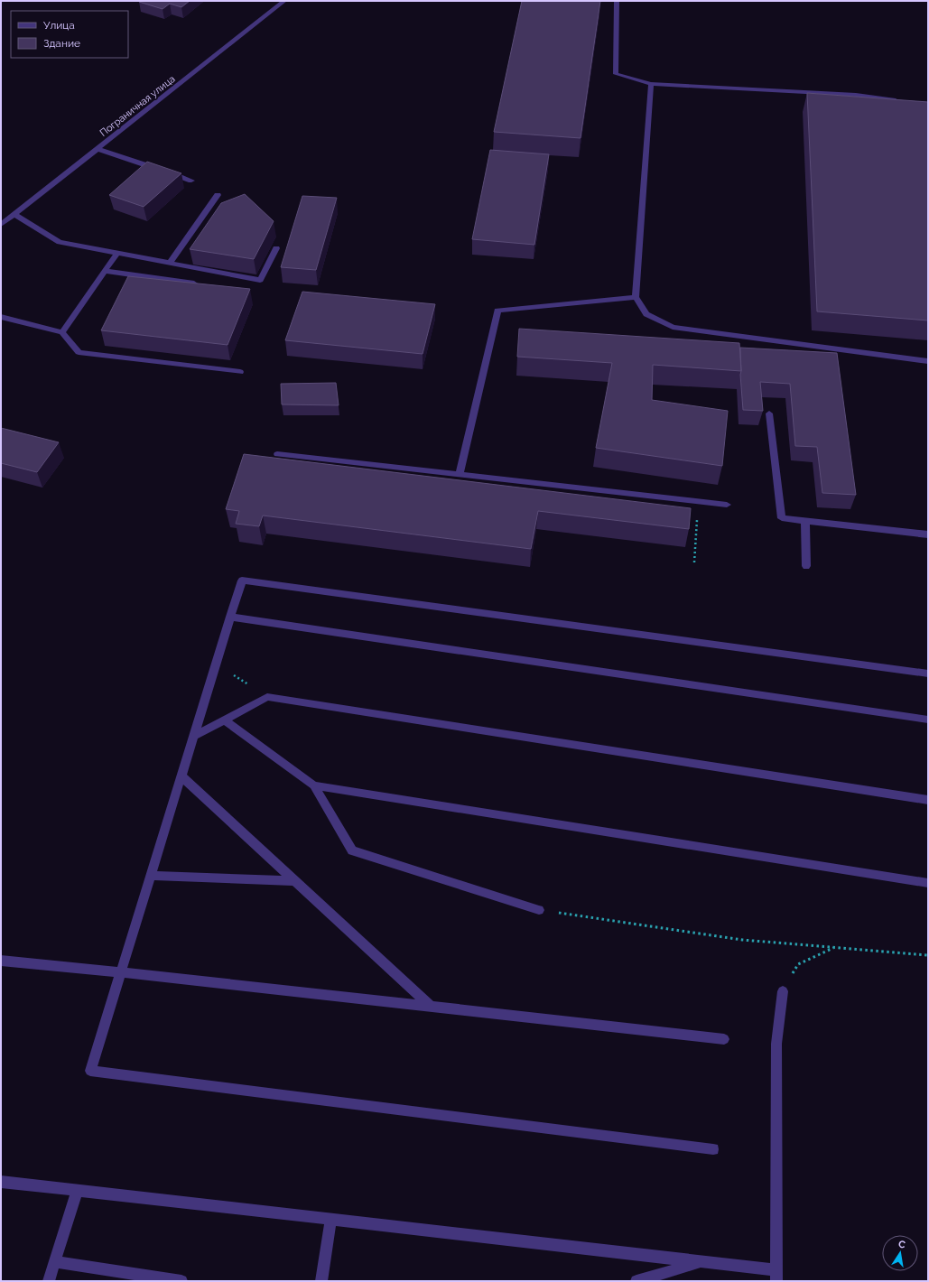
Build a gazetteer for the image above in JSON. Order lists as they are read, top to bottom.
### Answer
{
  "streets": {
    "street": ["Пограничная улица"]
  },
  "legend": ["Улица", "Здание"],
  "north": "top"
}
